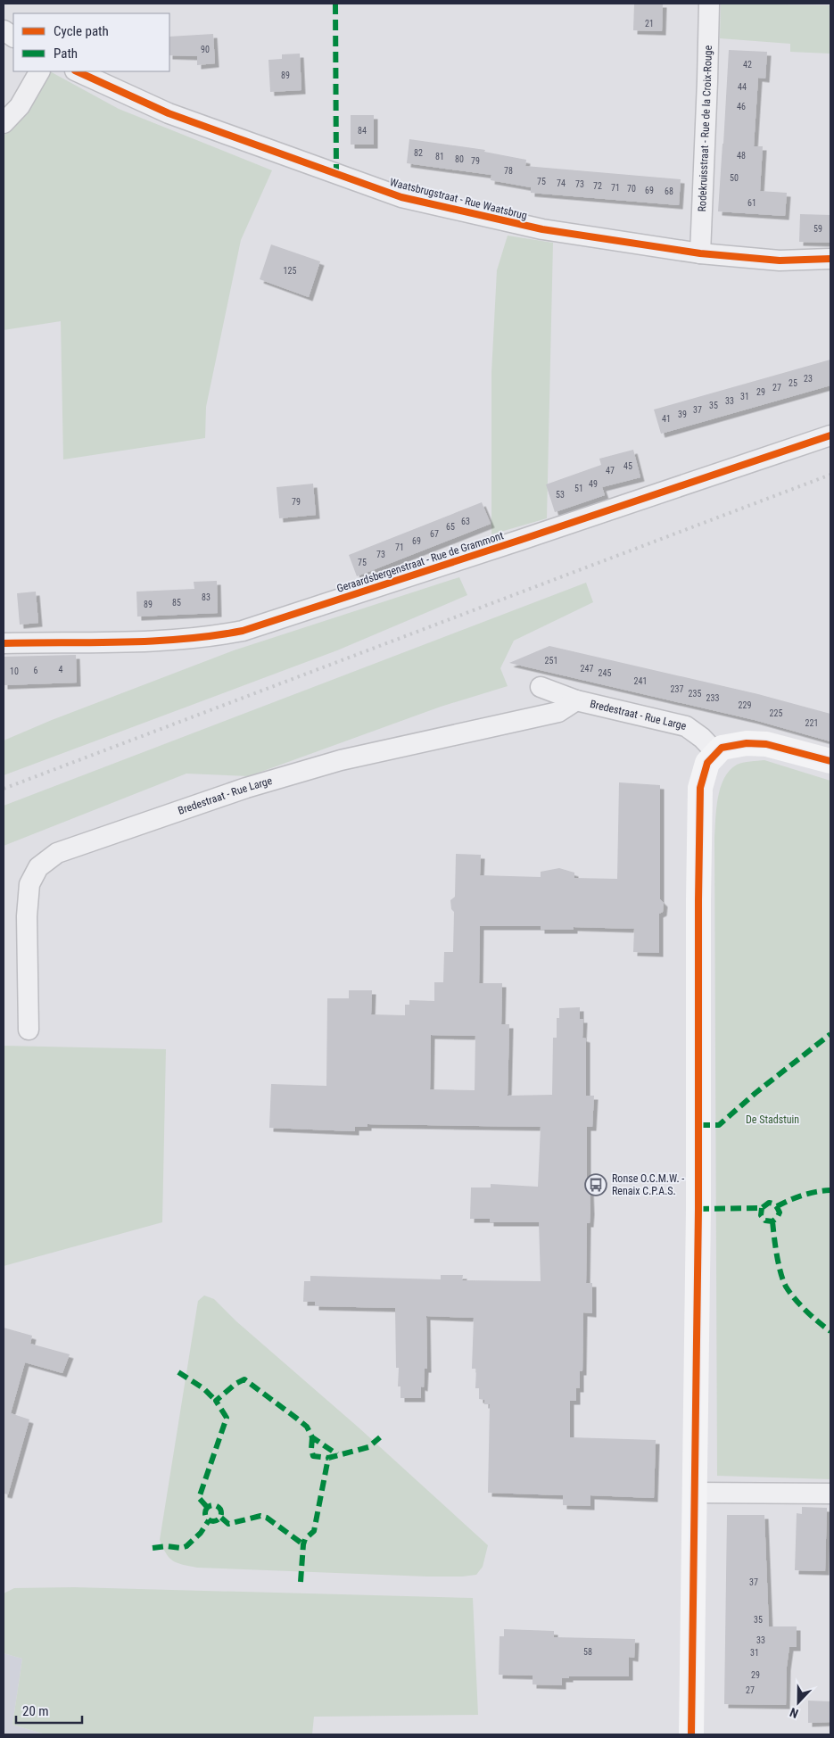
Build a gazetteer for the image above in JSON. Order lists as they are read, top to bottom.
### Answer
{
  "streets": {
    "street": [
      "Rodekruisstraat - Rue de la Croix-Rouge",
      "Waatsbrugstraat - Rue Waatsbrug",
      "Geraardsbergenstraat - Rue de Grammont",
      "Bredestraat - Rue Large"
    ]
  },
  "crossings": [
    ["Rodekruisstraat - Rue de la Croix-Rouge", "Waatsbrugstraat - Rue Waatsbrug"]
  ],
  "parks": ["De Stadstuin"],
  "places": {
    "bus stop": ["Ronse O.C.M.W. - Renaix C.P.A.S."]
  },
  "house_numbers": [
    "21",
    "90",
    "42",
    "89",
    "44",
    "46",
    "84",
    "82",
    "48",
    "81",
    "80",
    "79",
    "78",
    "50",
    "75",
    "74",
    "73",
    "72",
    "71",
    "70",
    "69",
    "68",
    "61",
    "59",
    "125",
    "23",
    "25",
    "27",
    "29",
    "31",
    "33",
    "35",
    "37",
    "39",
    "41",
    "45",
    "47",
    "49",
    "51",
    "53",
    "79",
    "63",
    "65",
    "67",
    "69",
    "71",
    "73",
    "75",
    "83",
    "85",
    "89",
    "251",
    "247",
    "4",
    "6",
    "10",
    "245",
    "241",
    "237",
    "235",
    "233",
    "229",
    "225",
    "221",
    "37",
    "35",
    "33",
    "58",
    "31",
    "29",
    "27"
  ],
  "legend": ["Cycle path", "Path"],
  "scale_bar": "20 m",
  "north": "bottom"
}
